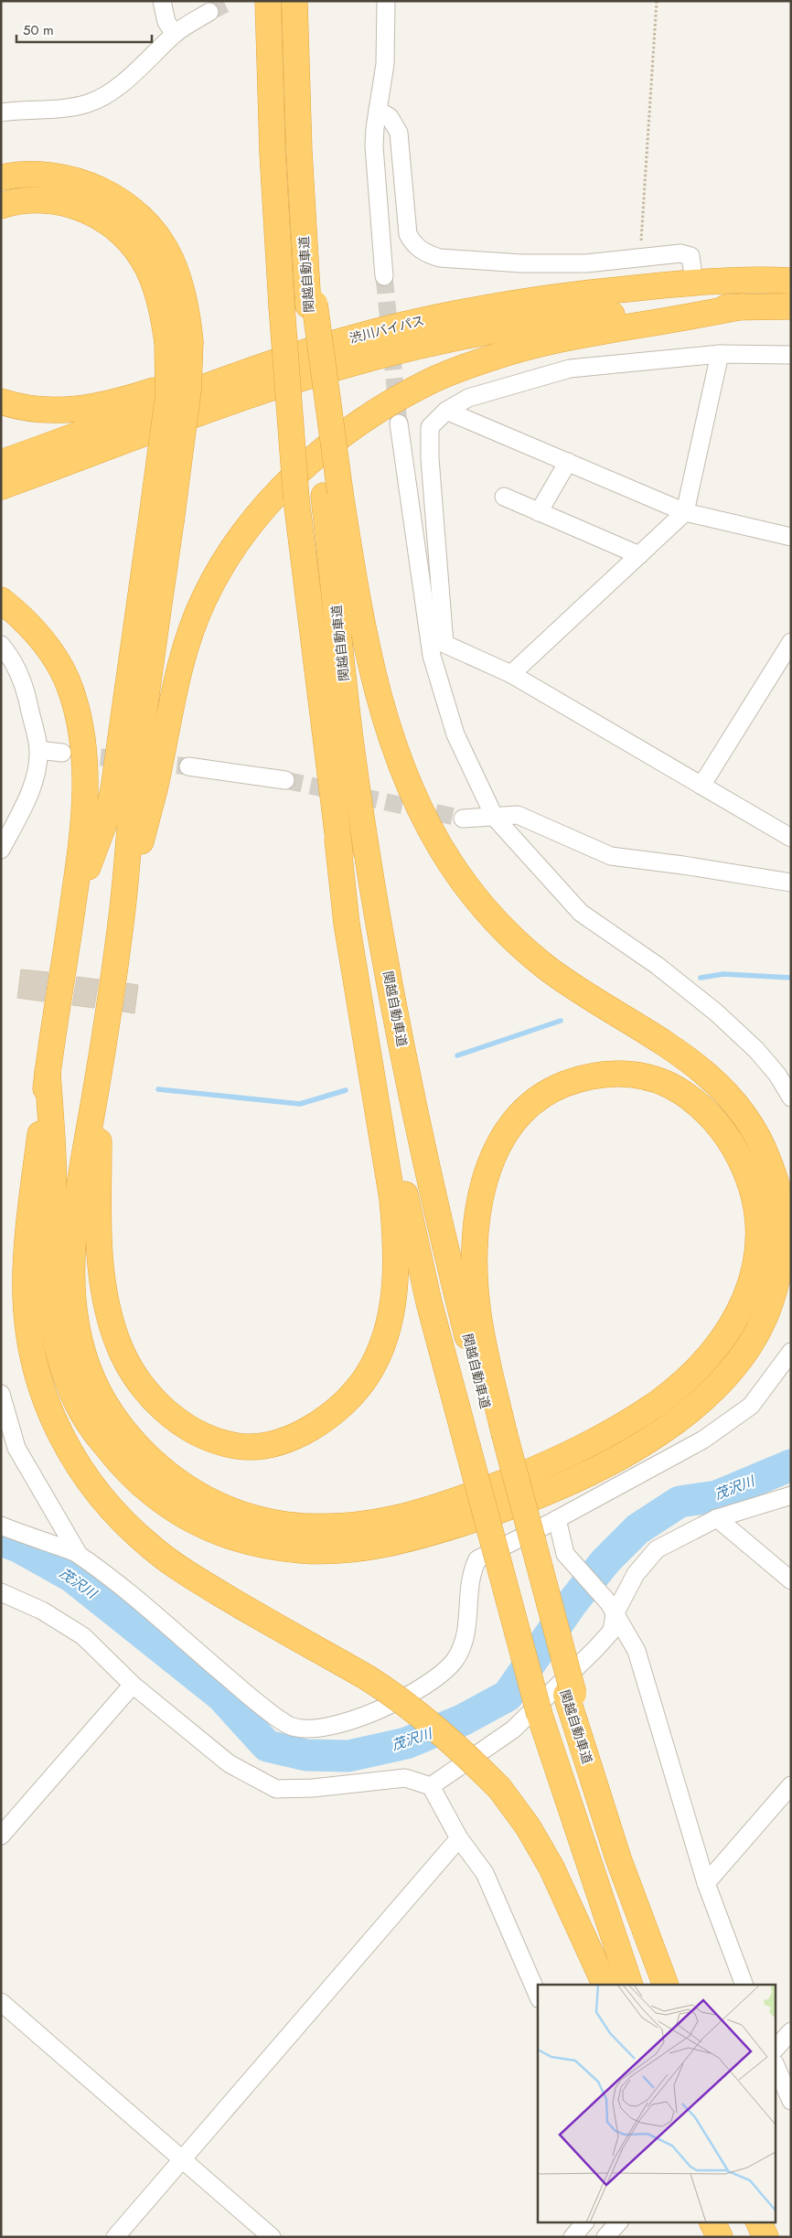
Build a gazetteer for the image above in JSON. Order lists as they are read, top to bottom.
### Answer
{
  "streets": {
    "highway": ["関越自動車道", "渋川バイパス"]
  },
  "water": ["茂沢川"],
  "scale_bar": "50 m"
}
